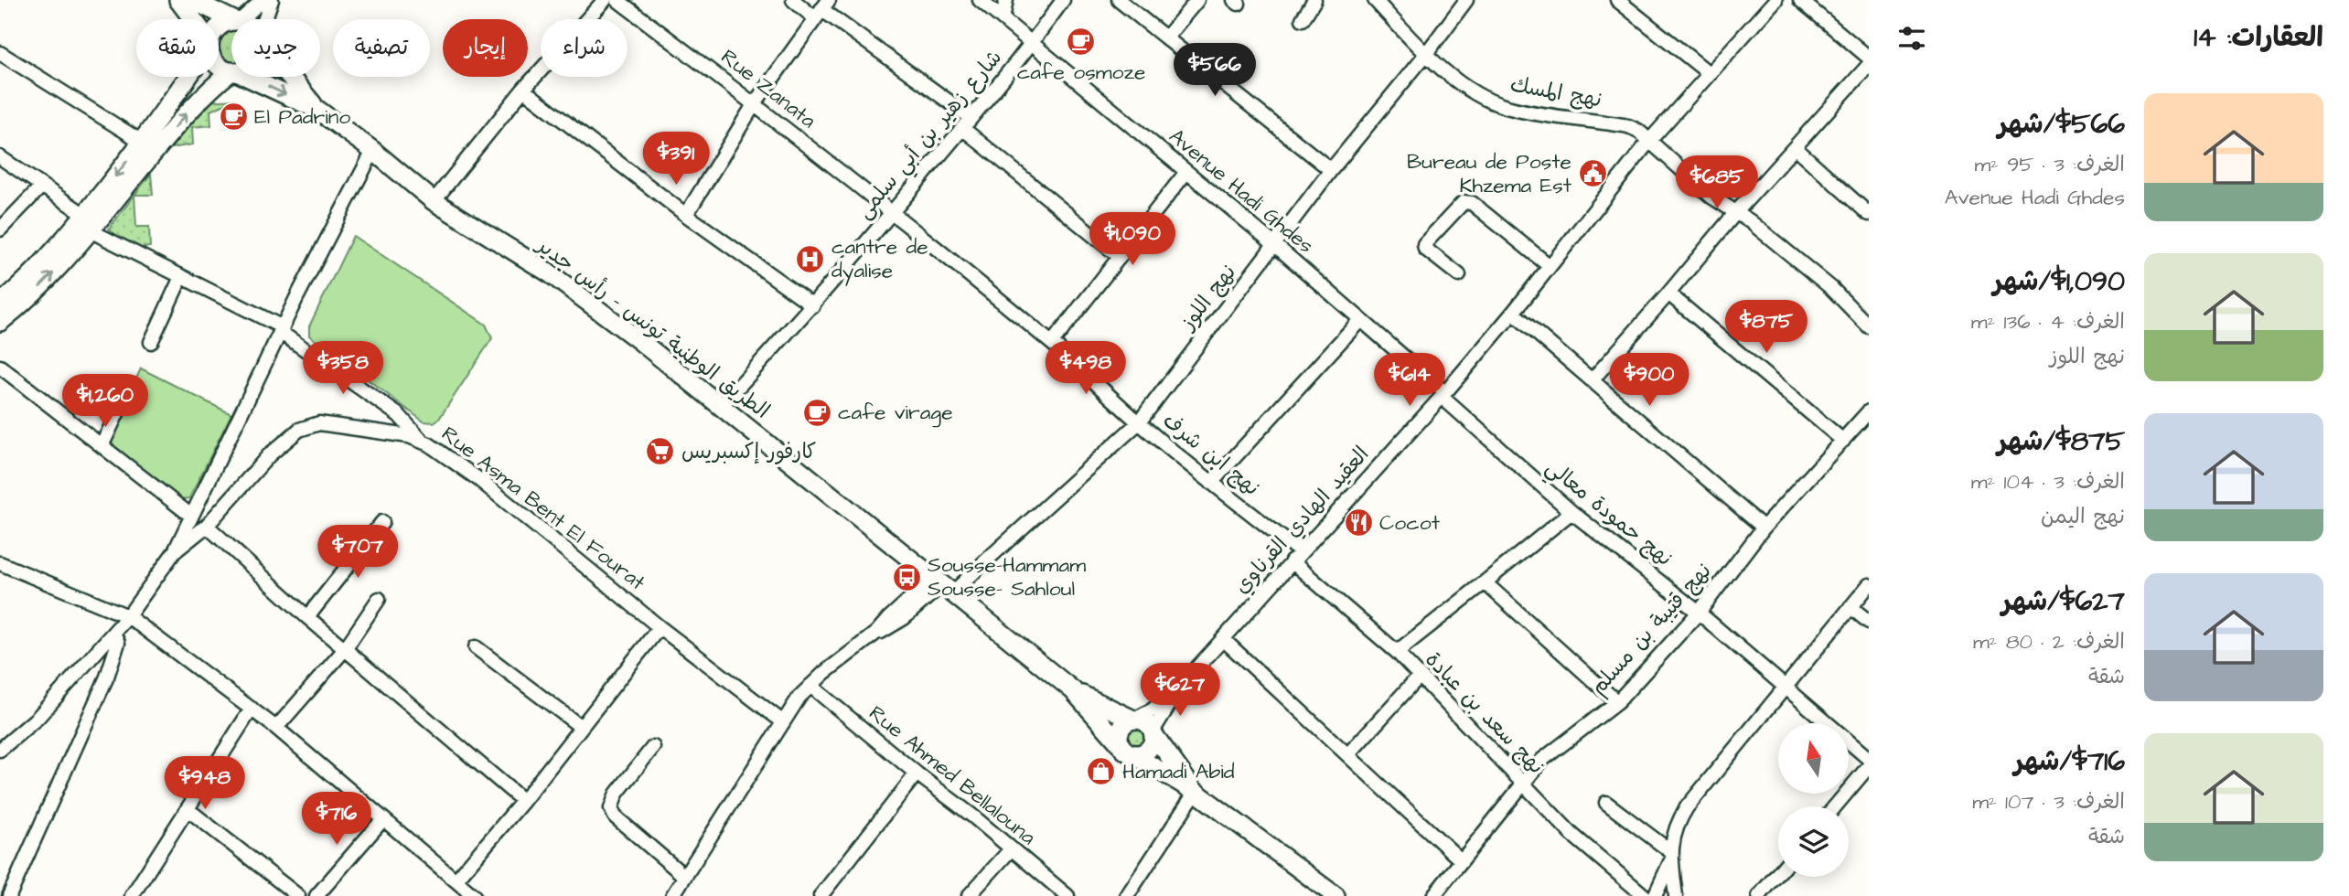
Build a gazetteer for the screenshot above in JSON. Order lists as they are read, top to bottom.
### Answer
{
  "streets": {
    "main road": ["الطريق الوطنية تونس - رأس جدير"],
    "street": [
      "Rue Zanata",
      "نهج المسك",
      "شارع زهير بن أبي سلمى",
      "Avenue Hadi Ghdes",
      "نهج اللوز",
      "نهج ابن شرف",
      "Rue Asma Bent El Fourat",
      "نهج حمودة معالي",
      "العقيد الهادي القرناوي",
      "نهج قتيبة بن مسلم",
      "نهج سعد بن عبادة",
      "Rue Ahmed Bellalouna"
    ]
  },
  "crossings": [
    ["Rue Zanata", "شارع زهير بن أبي سلمى"],
    ["Rue Zanata", "نهج ابن شرف"],
    ["نهج المسك", "نهج اللوز"],
    ["نهج المسك", "العقيد الهادي القرناوي"],
    ["شارع زهير بن أبي سلمى", "Avenue Hadi Ghdes"],
    ["شارع زهير بن أبي سلمى", "الطريق الوطنية تونس - رأس جدير"],
    ["شارع زهير بن أبي سلمى", "نهج ابن شرف"],
    ["Avenue Hadi Ghdes", "نهج اللوز"],
    ["Avenue Hadi Ghdes", "نهج حمودة معالي"],
    ["Avenue Hadi Ghdes", "العقيد الهادي القرناوي"],
    ["نهج اللوز", "الطريق الوطنية تونس - رأس جدير"],
    ["نهج اللوز", "نهج ابن شرف"],
    ["نهج اللوز", "Rue Asma Bent El Fourat"],
    ["نهج اللوز", "Rue Ahmed Bellalouna"],
    ["نهج ابن شرف", "العقيد الهادي القرناوي"],
    ["نهج ابن شرف", "نهج سعد بن عبادة"],
    ["نهج حمودة معالي", "العقيد الهادي القرناوي"],
    ["نهج حمودة معالي", "نهج قتيبة بن مسلم"],
    ["العقيد الهادي القرناوي", "نهج سعد بن عبادة"],
    ["نهج قتيبة بن مسلم", "نهج سعد بن عبادة"]
  ],
  "places": {
    "cafe": ["cafe osmoze", "El Padrino", "cafe virage"],
    "public building": ["Bureau de Poste Khzema Est"],
    "hospital": ["cantre de dyalise"],
    "supermarket": ["كارفور إكسبريس"],
    "restaurant": ["Cocot"],
    "bus stop": ["Sousse-Hammam Sousse- Sahloul"],
    "shop": ["Hamadi Abid"]
  },
  "north": "top",
  "page": {
    "heading": "العقارات: 14",
    "chip": [
      "شراء",
      "إيجار",
      "تصفية",
      "جديد",
      "شقة"
    ],
    "price": [
      "$566",
      "$391",
      "$685",
      "$1,090",
      "$875",
      "$358",
      "$498",
      "$614",
      "$900",
      "$1,260",
      "$707",
      "$627",
      "$948",
      "$716"
    ],
    "list": [
      {
        "name": "$566/شهر",
        "note": "الغرف: 3 · 95 m² · Avenue Hadi Ghdes"
      },
      {
        "name": "$1,090/شهر",
        "note": "الغرف: 4 · 136 m² · نهج اللوز"
      },
      {
        "name": "$875/شهر",
        "note": "الغرف: 3 · 104 m² · نهج اليمن"
      },
      {
        "name": "$627/شهر",
        "note": "الغرف: 2 · 80 m² · شقة"
      },
      {
        "name": "$716/شهر",
        "note": "الغرف: 3 · 107 m² · شقة"
      }
    ]
  }
}
